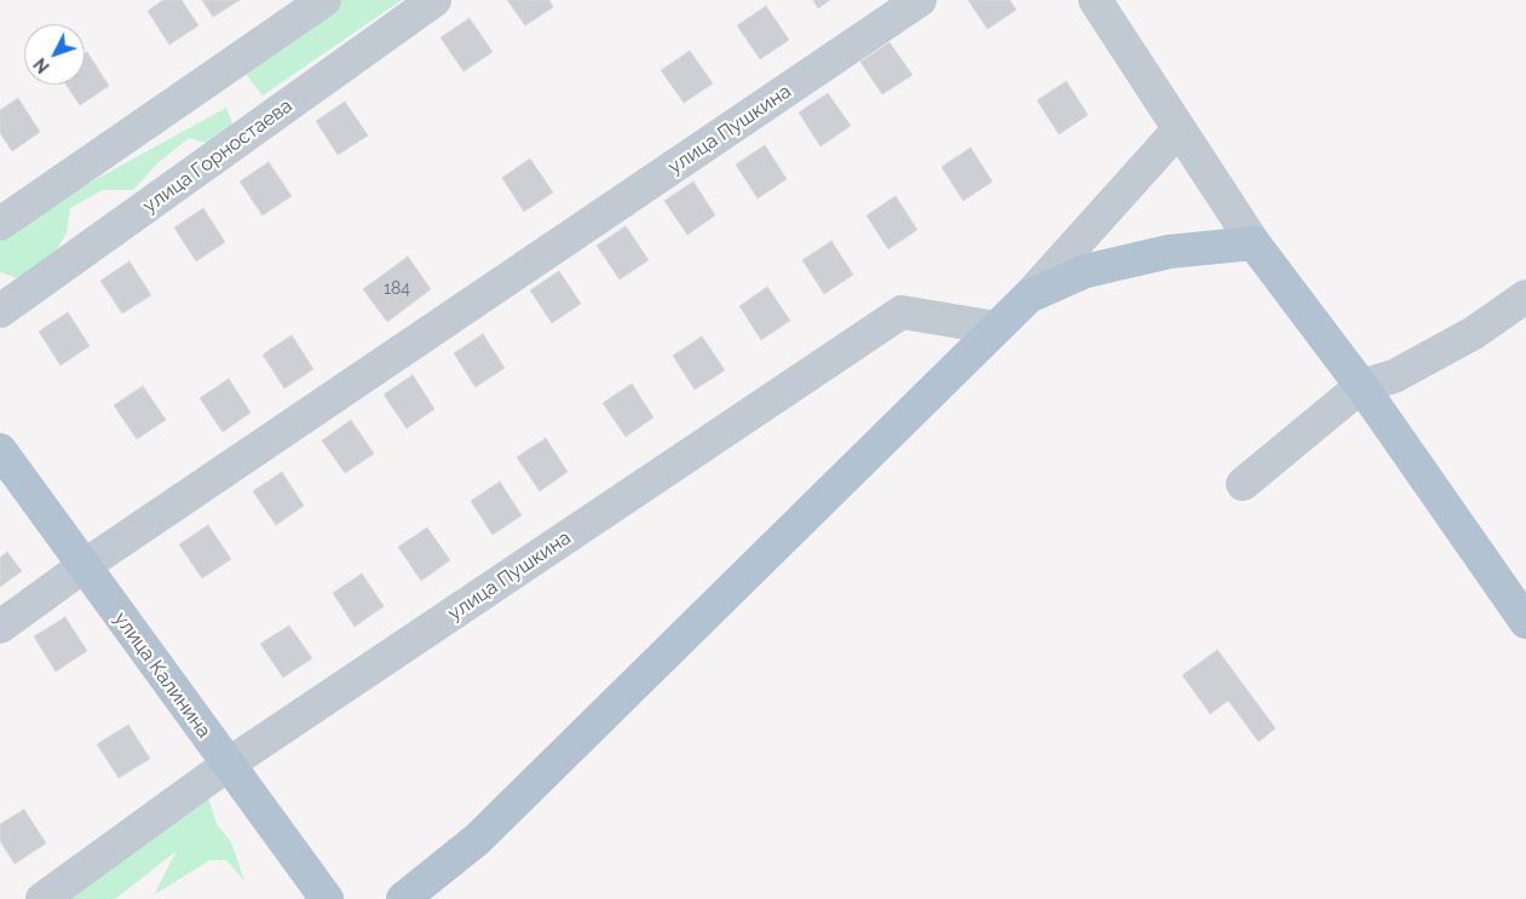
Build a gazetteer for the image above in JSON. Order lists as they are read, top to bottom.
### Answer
{
  "streets": {
    "main road": ["улица Калинина"],
    "street": ["улица Пушкина", "улица Горностаева"]
  },
  "crossings": [
    ["улица Пушкина", "улица Калинина"]
  ],
  "house_numbers": ["184"],
  "north": "bottom left"
}
